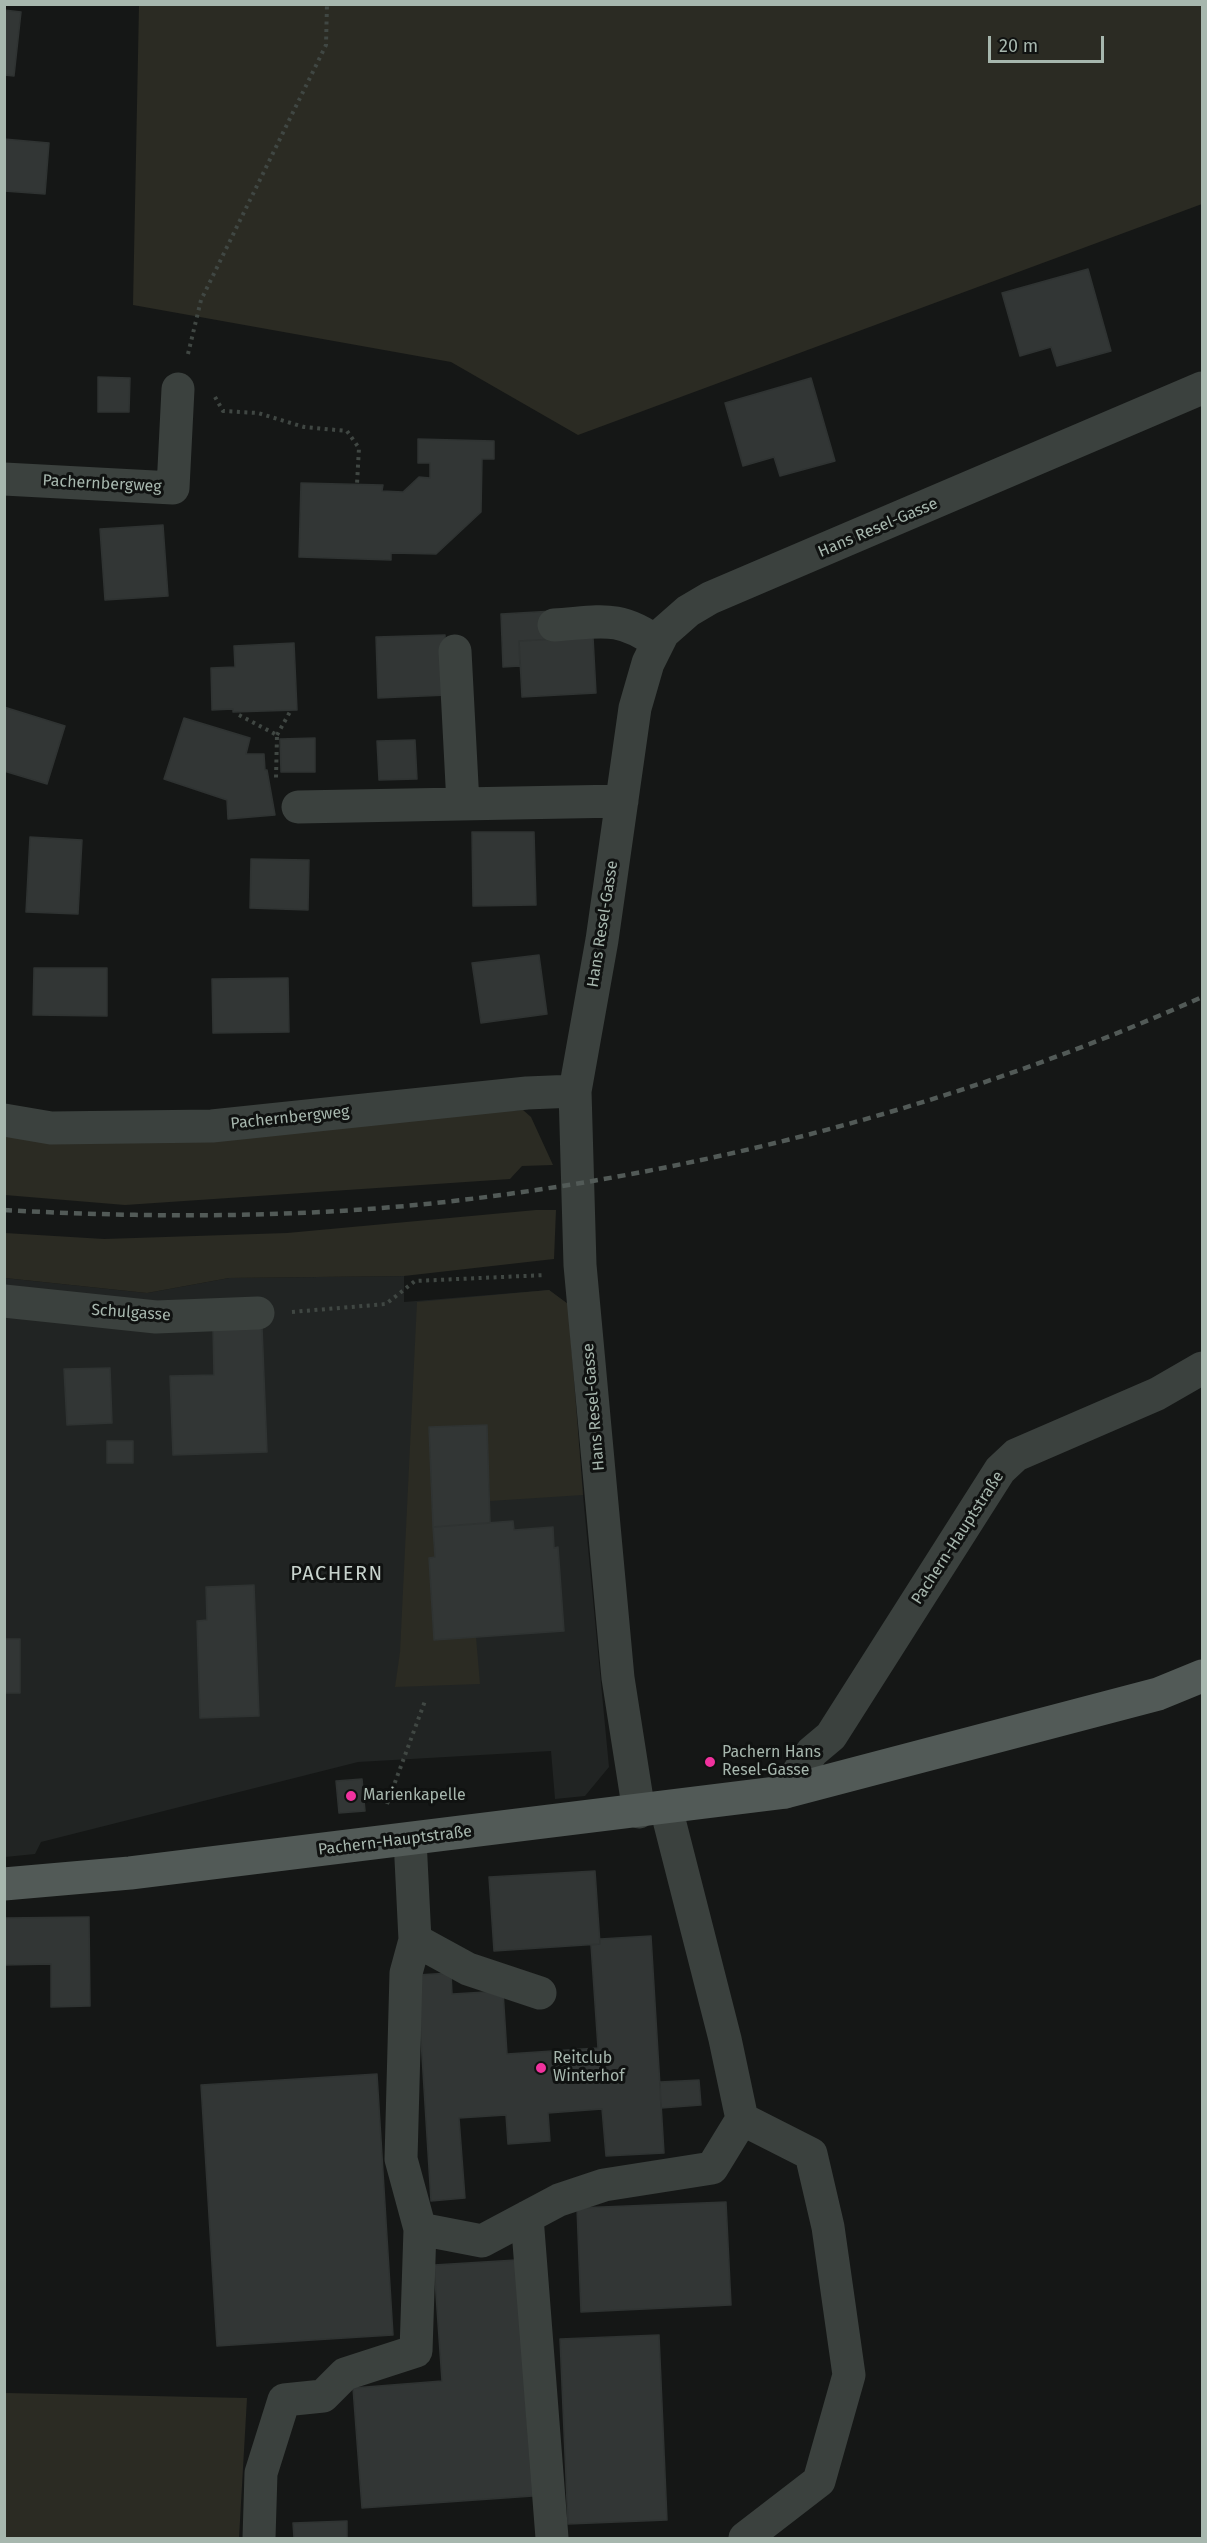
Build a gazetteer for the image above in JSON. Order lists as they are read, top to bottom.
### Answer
{
  "streets": {
    "main road": ["Pachern-Hauptstraße"],
    "street": ["Pachernbergweg", "Hans Resel-Gasse", "Schulgasse"]
  },
  "crossings": [
    ["Pachernbergweg", "Hans Resel-Gasse"],
    ["Hans Resel-Gasse", "Pachern-Hauptstraße"]
  ],
  "districts": ["PACHERN"],
  "places": ["Pachern Hans Resel-Gasse", "Marienkapelle", "Reitclub Winterhof"],
  "scale_bar": "20 m"
}
